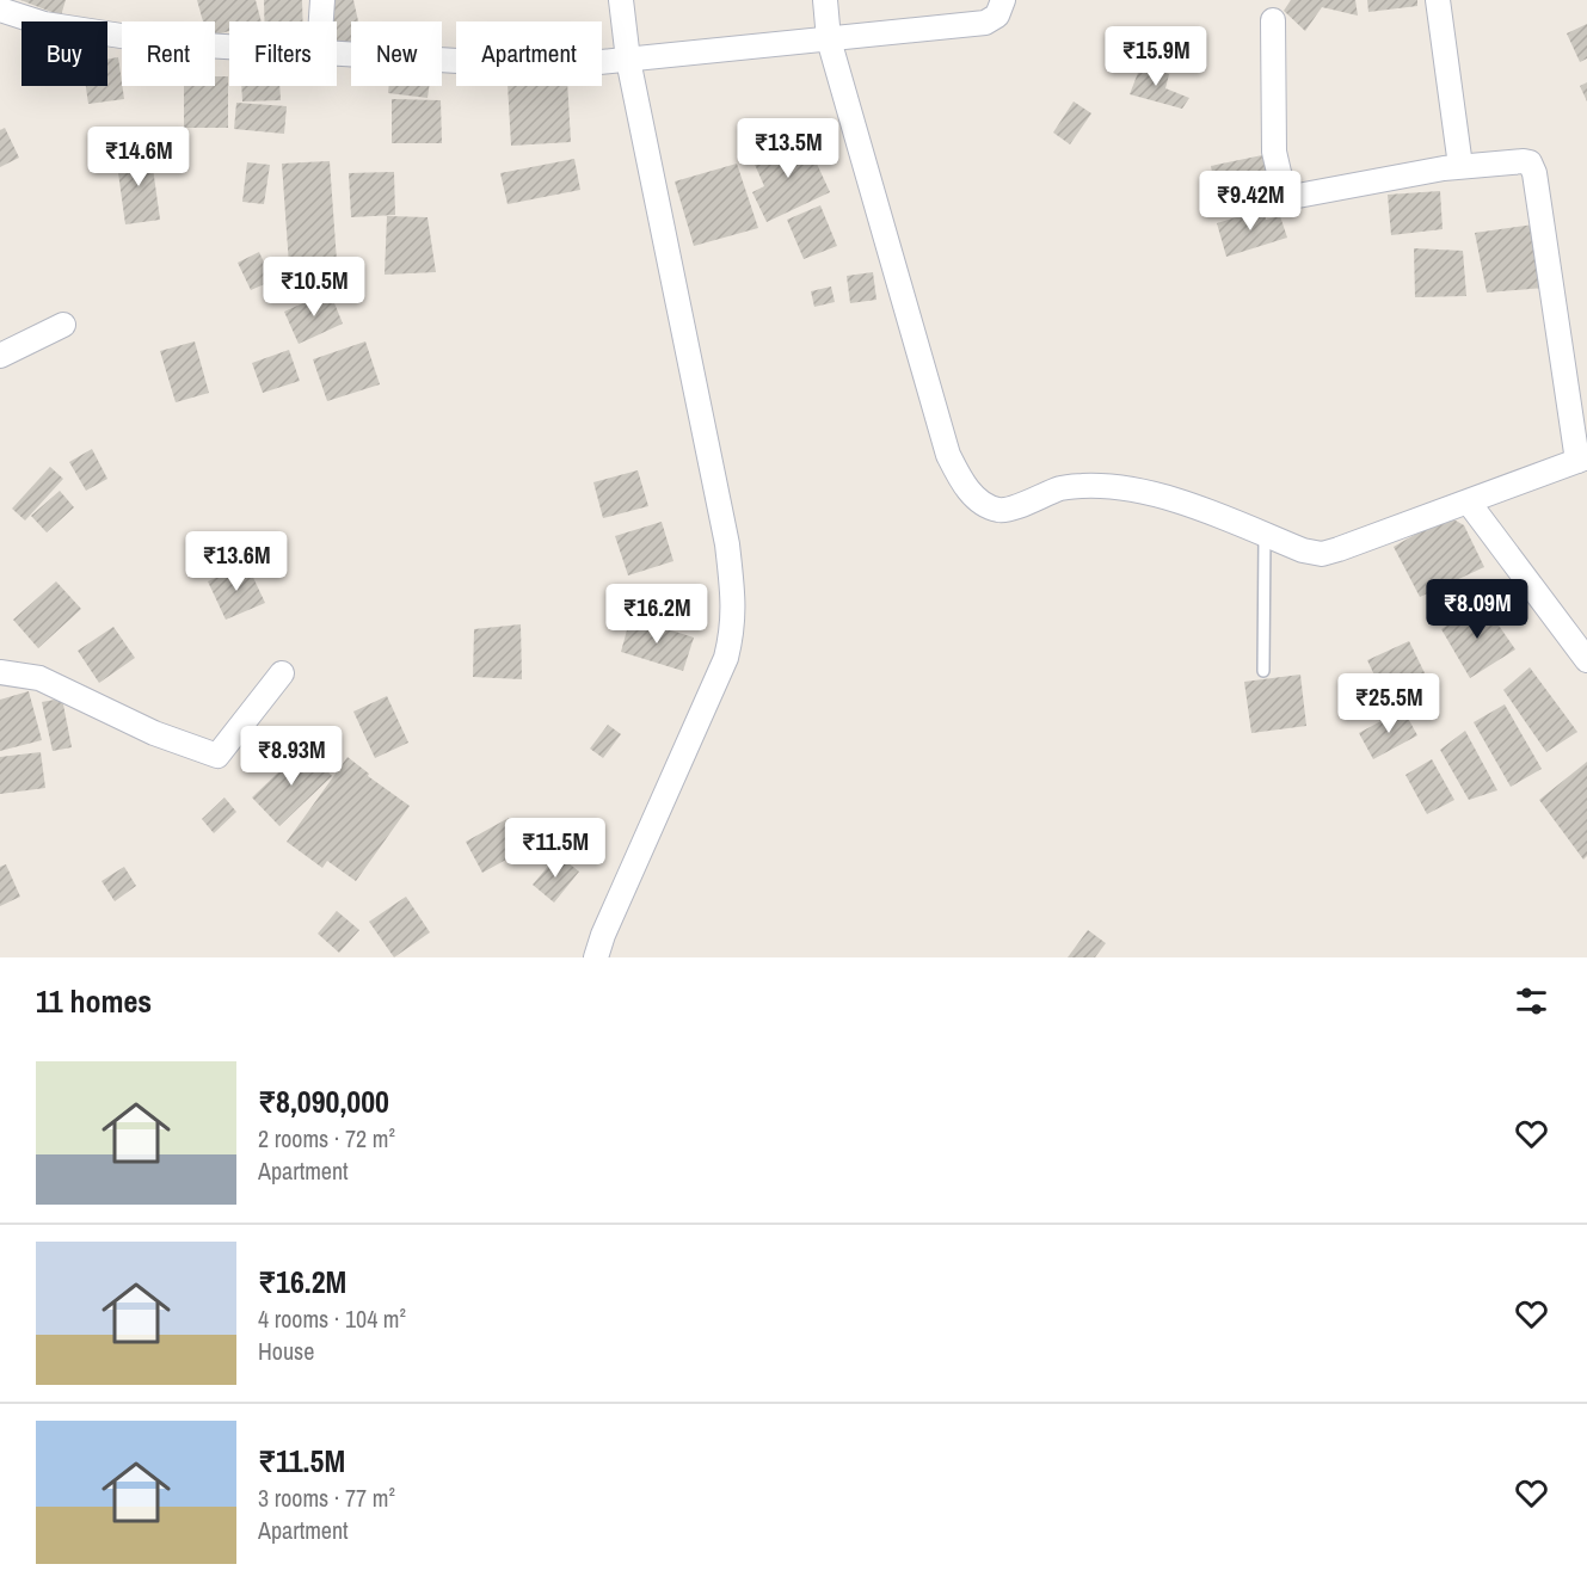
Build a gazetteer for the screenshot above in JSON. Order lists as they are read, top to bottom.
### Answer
{
  "page": {
    "chip": [
      "Buy",
      "Rent",
      "Filters",
      "New",
      "Apartment"
    ],
    "price": [
      "₹15.9M",
      "₹13.5M",
      "₹14.6M",
      "₹9.42M",
      "₹10.5M",
      "₹13.6M",
      "₹8.09M",
      "₹16.2M",
      "₹25.5M",
      "₹8.93M",
      "₹11.5M"
    ],
    "heading": "11 homes",
    "list": [
      {
        "name": "₹8,090,000",
        "note": "2 rooms · 72 m² · Apartment"
      },
      {
        "name": "₹16.2M",
        "note": "4 rooms · 104 m² · House"
      },
      {
        "name": "₹11.5M",
        "note": "3 rooms · 77 m² · Apartment"
      }
    ]
  }
}
